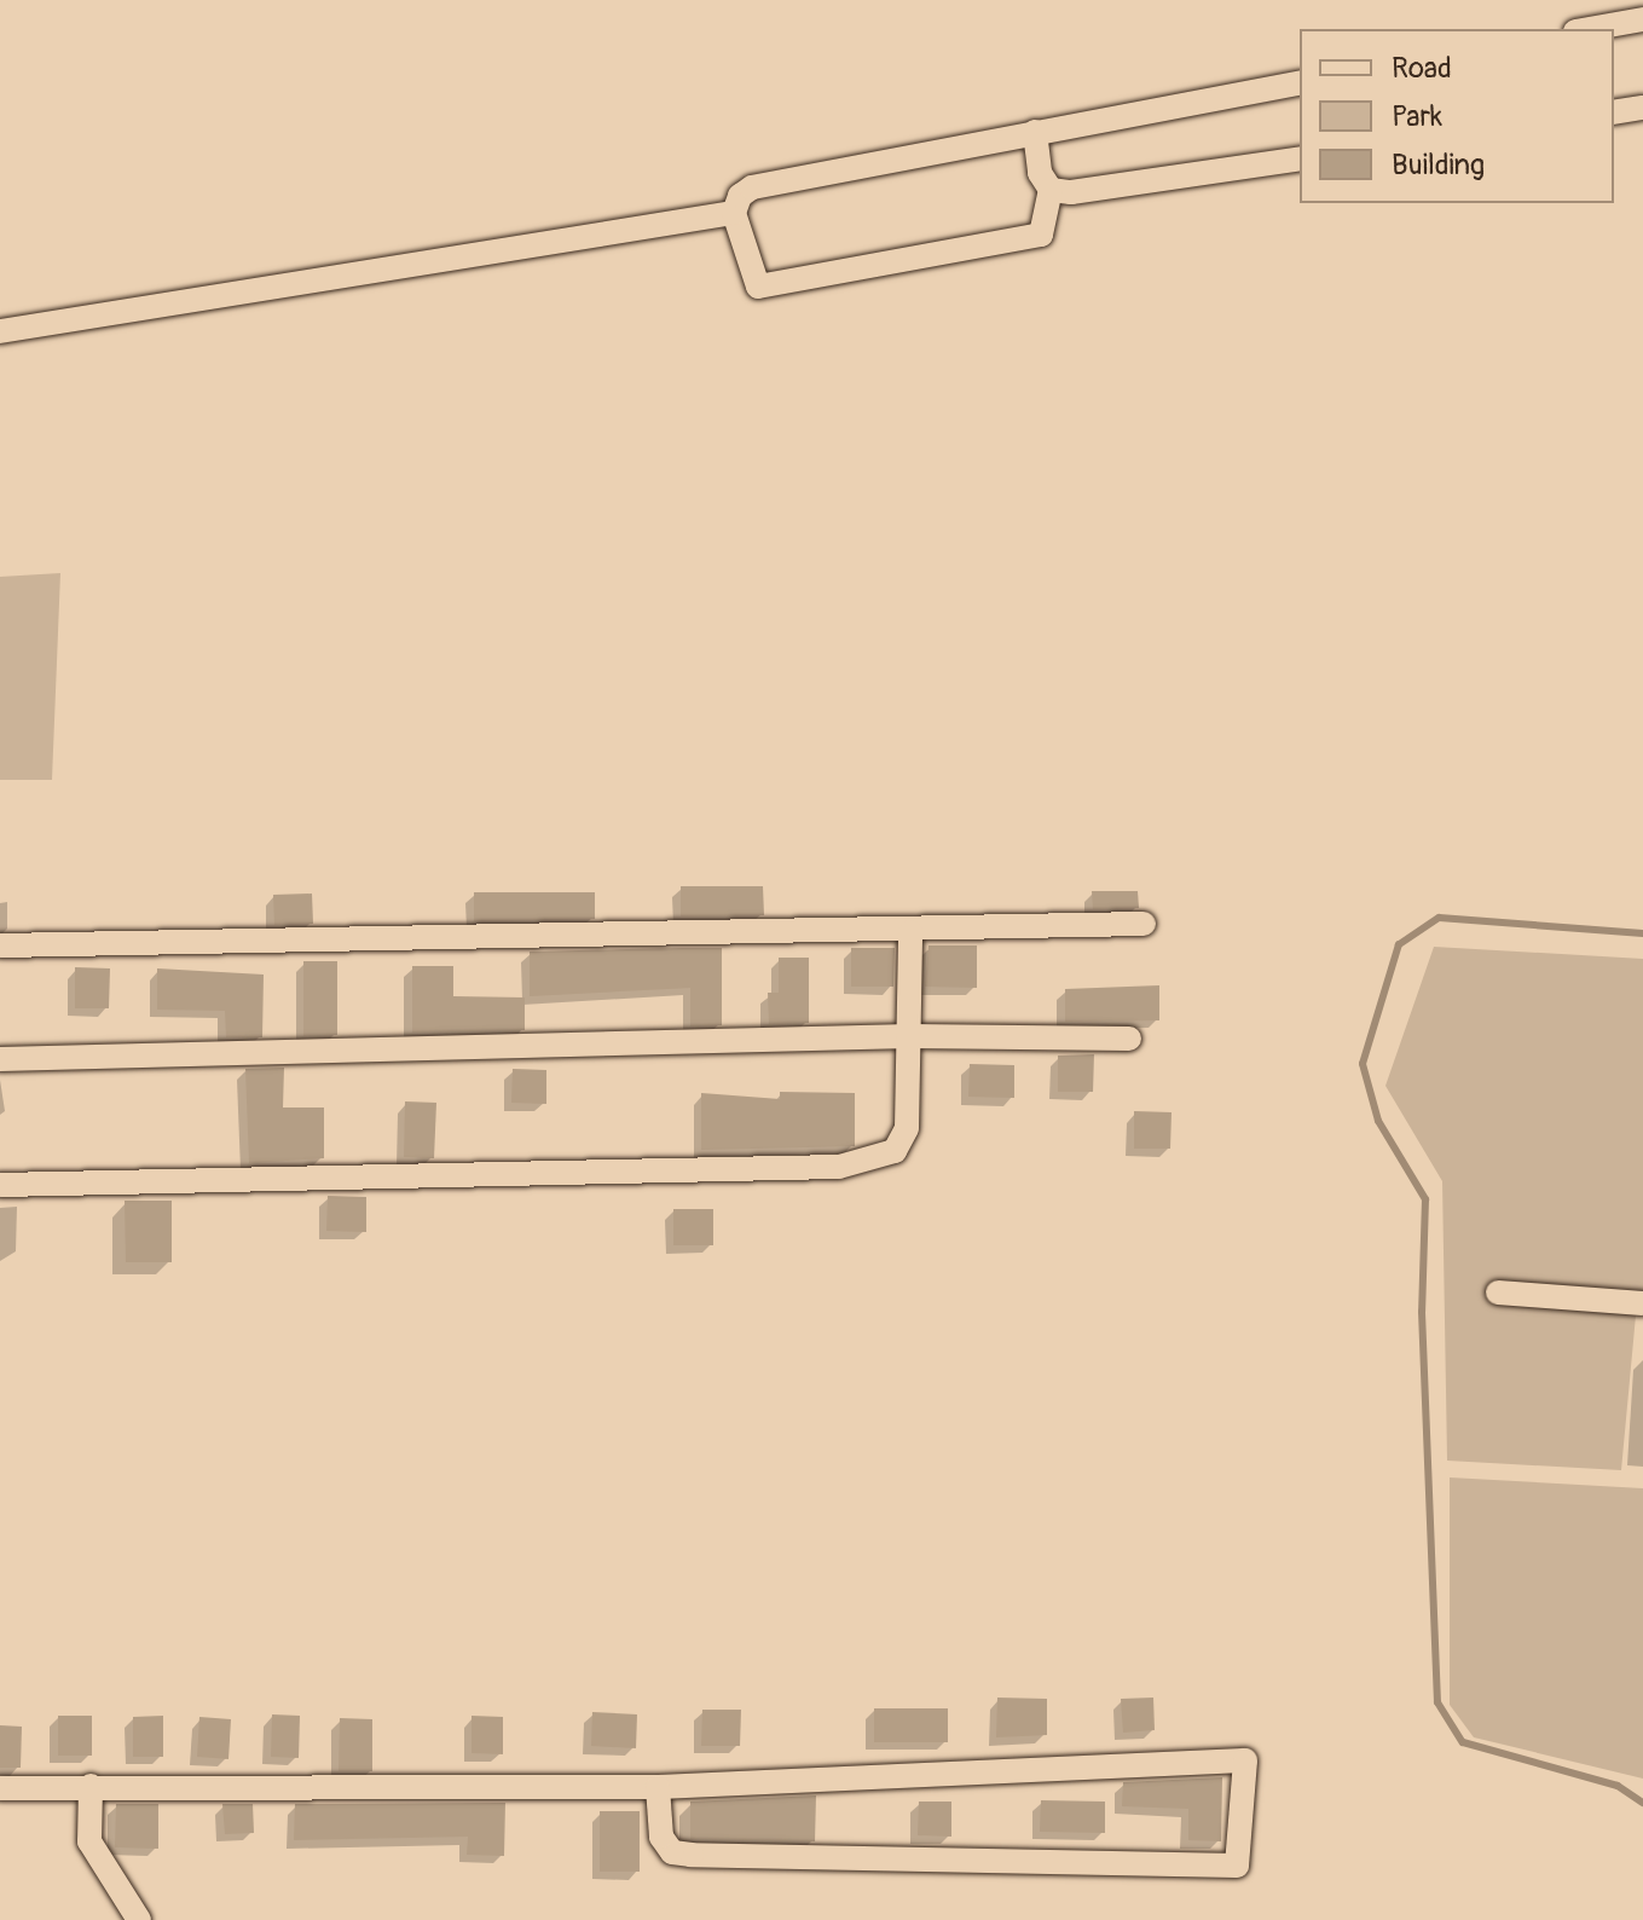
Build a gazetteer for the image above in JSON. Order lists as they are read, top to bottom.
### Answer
{
  "legend": ["Road", "Park", "Building"]
}
